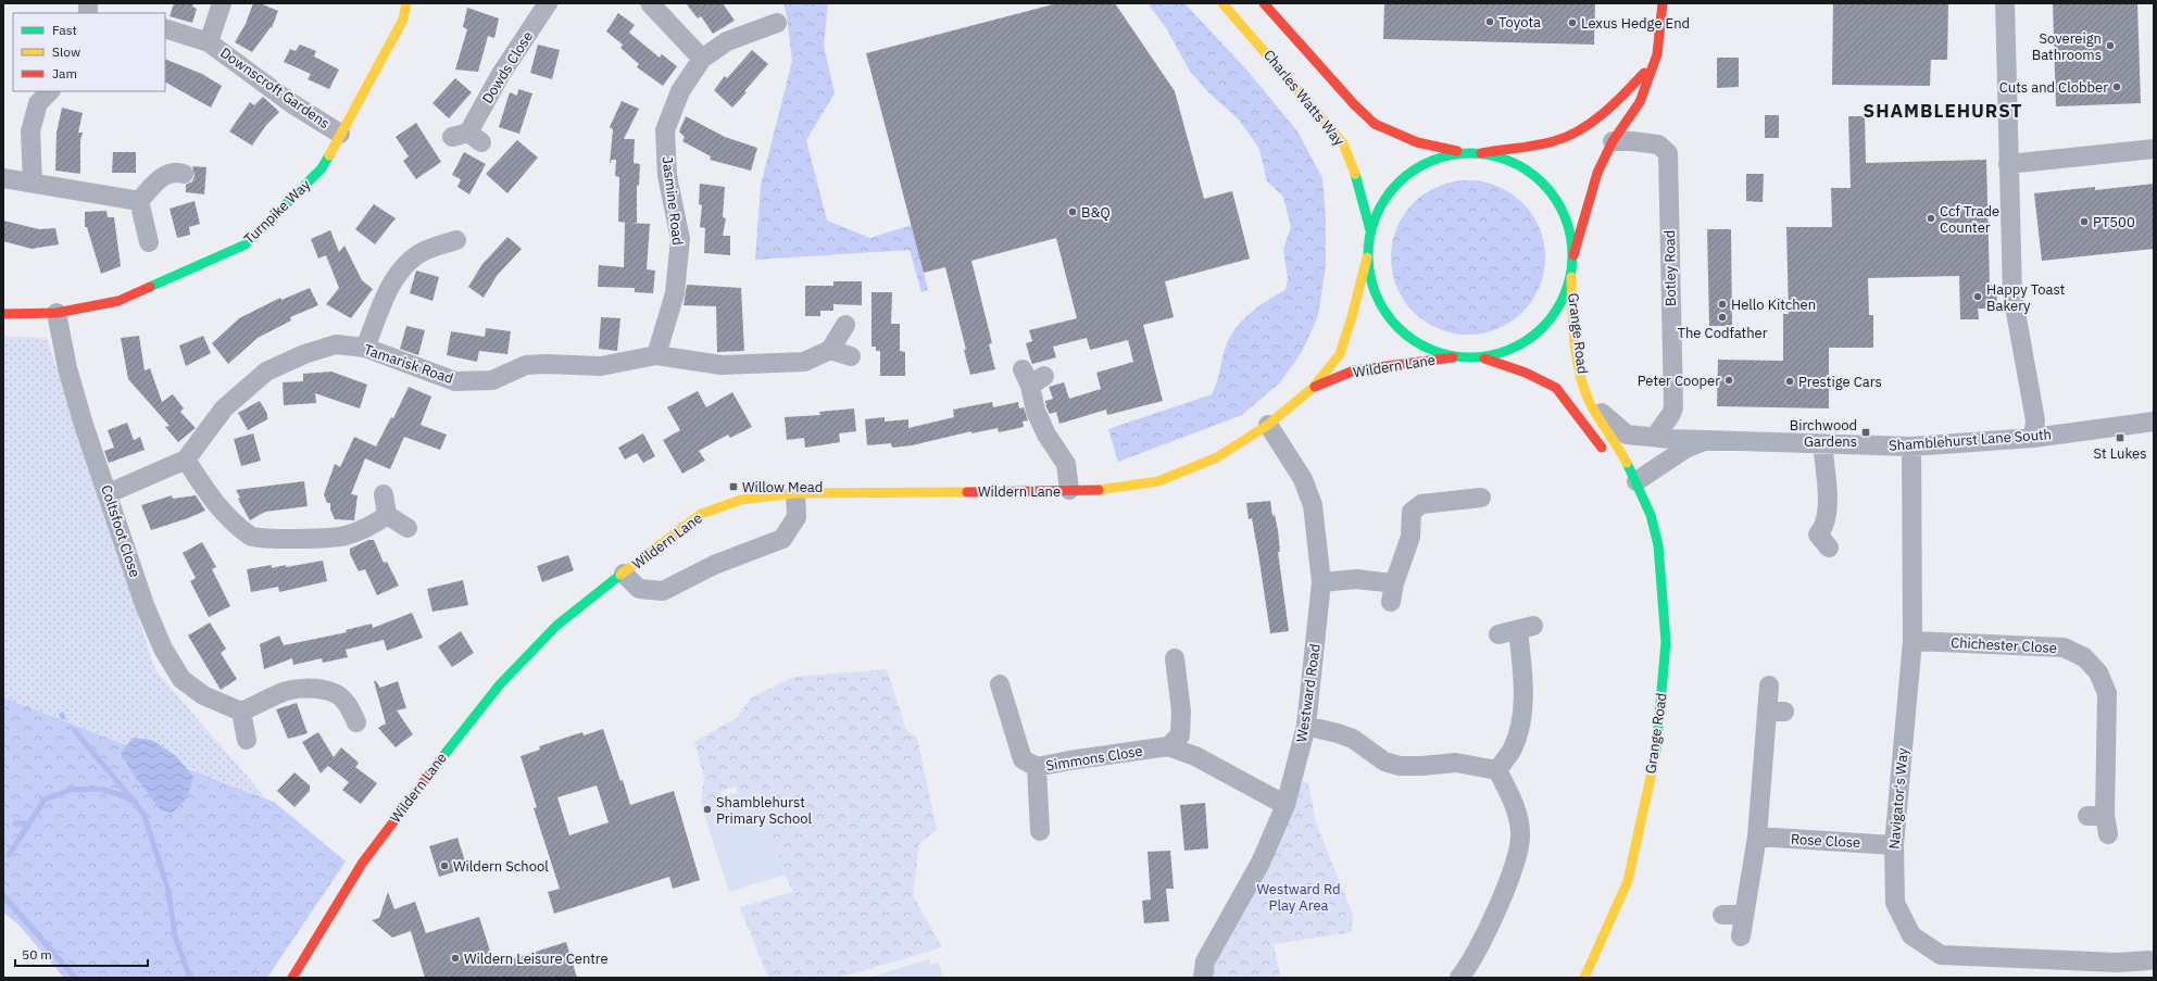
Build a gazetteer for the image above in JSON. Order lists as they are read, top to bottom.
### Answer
{
  "streets": {
    "main road": [
      "Charles Watts Way",
      "Turnpike Way",
      "Grange Road",
      "Wildern Lane"
    ],
    "street": [
      "Dowds Close",
      "Downscroft Gardens",
      "Jasmine Road",
      "Botley Road",
      "Tamarisk Road",
      "Shamblehurst Lane South",
      "Coltsfoot Close",
      "Chichester Close",
      "Westward Road",
      "Simmons Close",
      "Navigator's Way",
      "Rose Close"
    ]
  },
  "crossings": [
    ["Downscroft Gardens", "Turnpike Way"],
    ["Jasmine Road", "Tamarisk Road"],
    ["Turnpike Way", "Coltsfoot Close"],
    ["Botley Road", "Shamblehurst Lane South"],
    ["Grange Road", "Shamblehurst Lane South"],
    ["Tamarisk Road", "Coltsfoot Close"],
    ["Wildern Lane", "Westward Road"],
    ["Shamblehurst Lane South", "Navigator's Way"],
    ["Chichester Close", "Navigator's Way"],
    ["Westward Road", "Simmons Close"],
    ["Navigator's Way", "Rose Close"]
  ],
  "districts": ["SHAMBLEHURST"],
  "parks": ["Westward Rd Play Area"],
  "places": {
    "other": [
      "Toyota",
      "Lexus Hedge End",
      "Sovereign Bathrooms",
      "Cuts and Clobber",
      "B&Q",
      "Ccf Trade Counter",
      "PT500",
      "Happy Toast Bakery",
      "Hello Kitchen",
      "The Codfather",
      "Peter Cooper",
      "Prestige Cars",
      "Shamblehurst Primary School",
      "Wildern School",
      "Wildern Leisure Centre"
    ],
    "transit": ["Birchwood Gardens", "St Lukes", "Willow Mead"]
  },
  "legend": ["Fast", "Slow", "Jam"],
  "scale_bar": "50 m"
}
